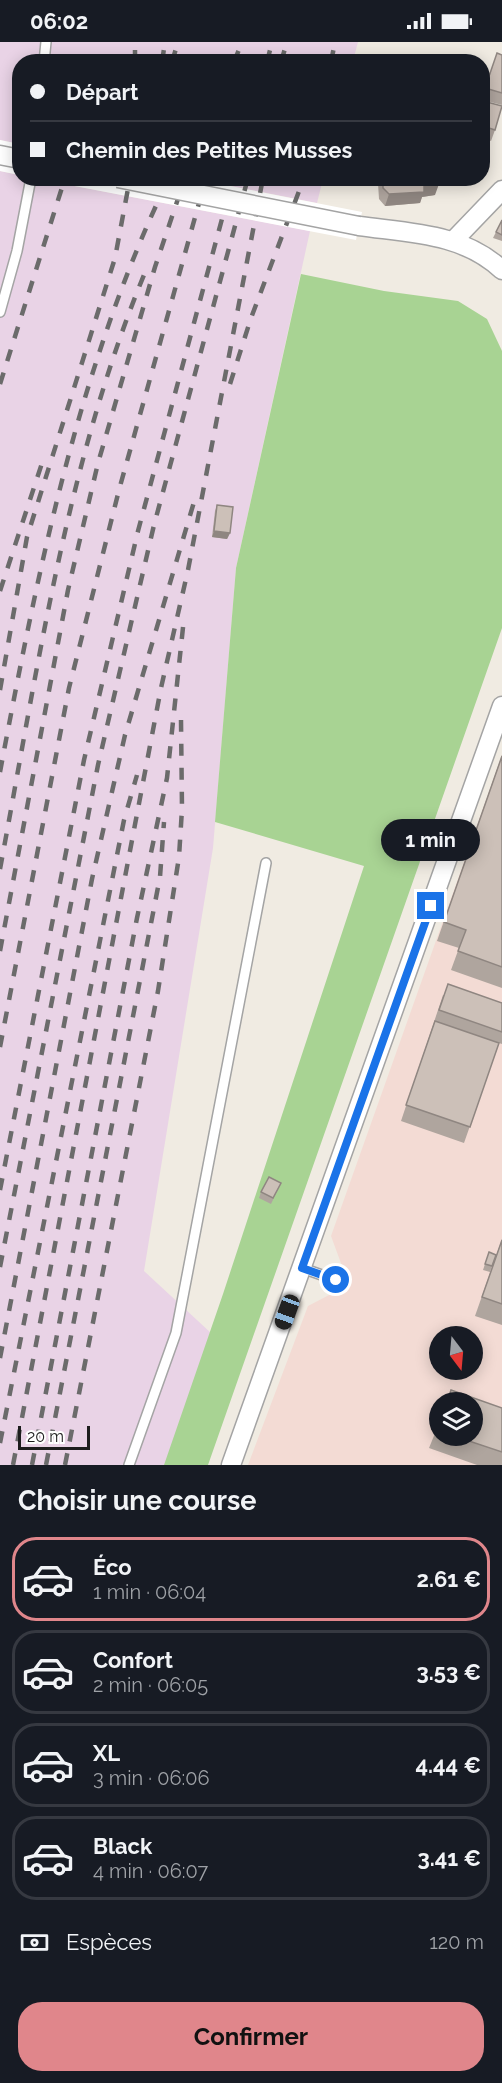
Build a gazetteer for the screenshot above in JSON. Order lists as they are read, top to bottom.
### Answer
{
  "scale_bar": "20 m",
  "north": "bottom",
  "page": {
    "status": "06:02",
    "banner": ["Départ", "Chemin des Petites Musses"],
    "bubble": "1 min",
    "scale": "20 m",
    "heading": "Choisir une course",
    "list": [
      {
        "name": "Éco",
        "note": "1 min · 06:04",
        "value": "2.61 €"
      },
      {
        "name": "Confort",
        "note": "2 min · 06:05",
        "value": "3.53 €"
      },
      {
        "name": "XL",
        "note": "3 min · 06:06",
        "value": "4.44 €"
      },
      {
        "name": "Black",
        "note": "4 min · 06:07",
        "value": "3.41 €"
      }
    ],
    "pay": ["Espèces", "120 m"],
    "buttons": "Confirmer"
  }
}
